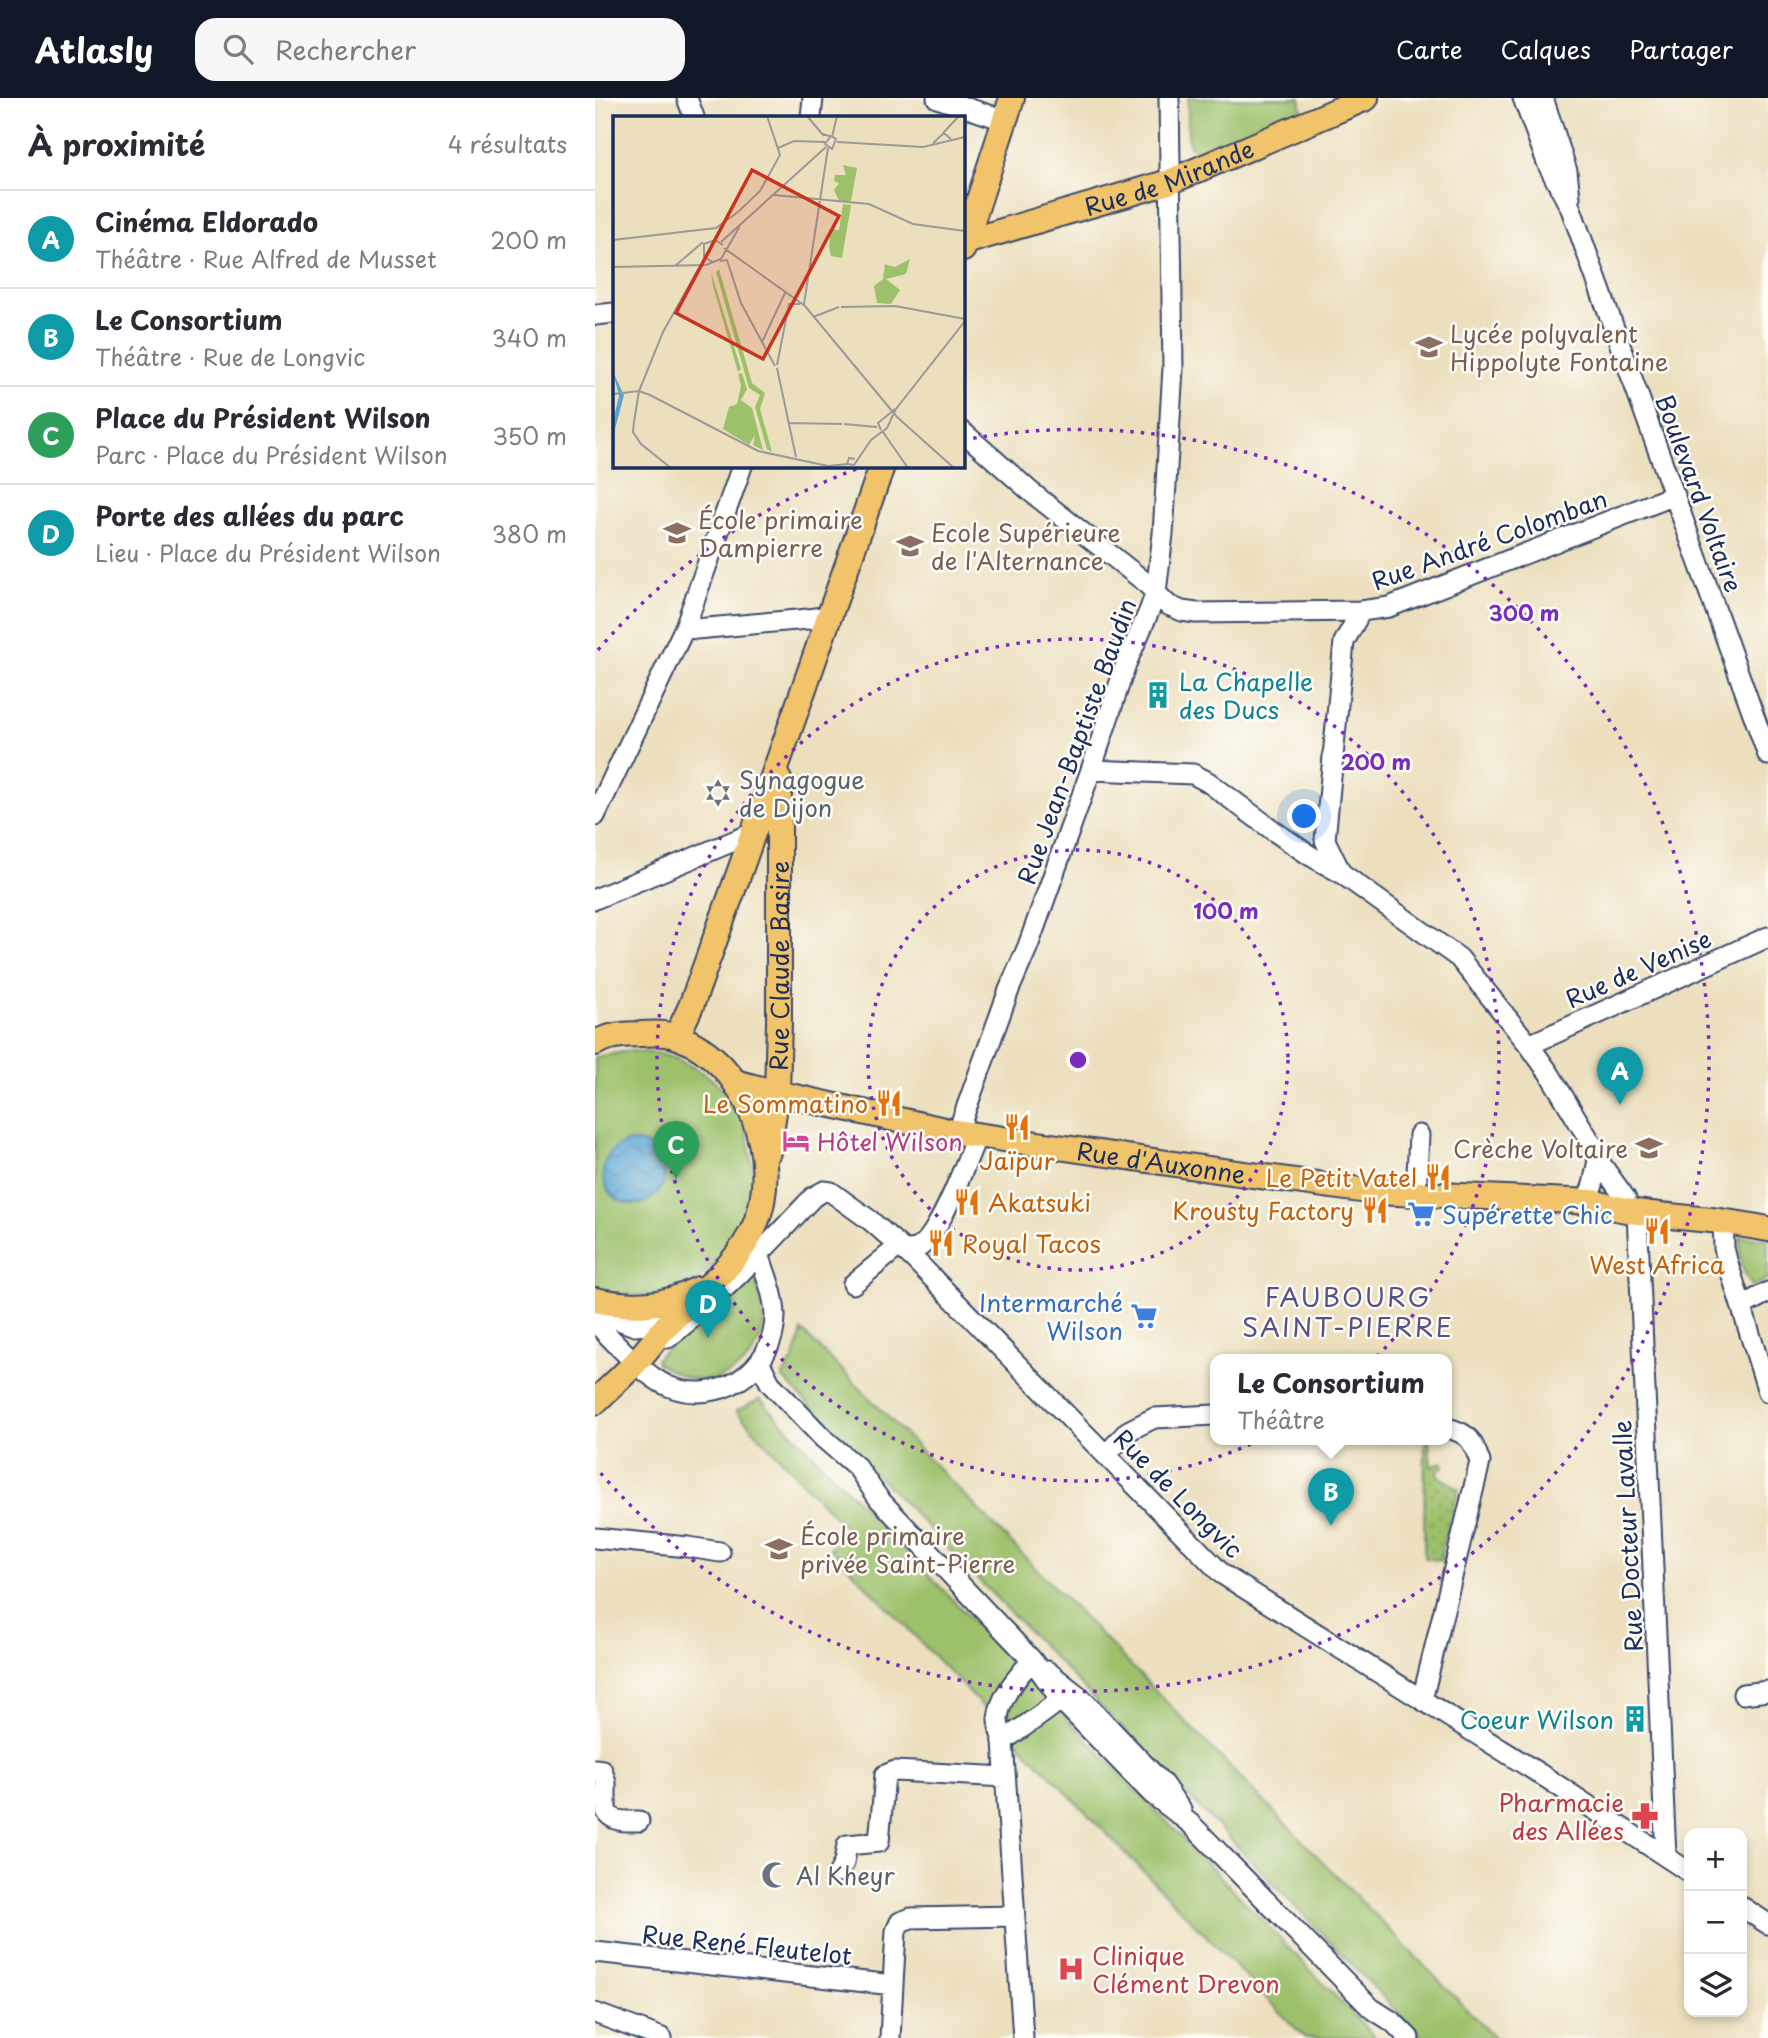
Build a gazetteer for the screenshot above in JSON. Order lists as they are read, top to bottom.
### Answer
{
  "streets": {
    "main road": ["Rue de Mirande", "Rue Claude Basire", "Rue d'Auxonne"],
    "street": [
      "Boulevard Voltaire",
      "Rue André Colomban",
      "Rue Jean-Baptiste Baudin",
      "Rue de Venise",
      "Rue de Longvic",
      "Rue Docteur Lavalle",
      "Rue René Fleutelot"
    ]
  },
  "crossings": [
    ["Rue de Mirande", "Rue Jean-Baptiste Baudin"],
    ["Boulevard Voltaire", "Rue André Colomban"],
    ["Rue André Colomban", "Rue Jean-Baptiste Baudin"],
    ["Rue Jean-Baptiste Baudin", "Rue d'Auxonne"],
    ["Rue Jean-Baptiste Baudin", "Rue de Longvic"],
    ["Rue Claude Basire", "Rue d'Auxonne"],
    ["Rue d'Auxonne", "Rue Docteur Lavalle"],
    ["Rue de Longvic", "Rue Docteur Lavalle"]
  ],
  "districts": ["FAUBOURG SAINT-PIERRE"],
  "places": {
    "school or university": [
      "Lycée polyvalent Hippolyte Fontaine",
      "École primaire Dampierre",
      "Ecole Supérieure de l'Alternance",
      "Crèche Voltaire",
      "École primaire privée Saint-Pierre"
    ],
    "building": ["La Chapelle des Ducs", "Coeur Wilson"],
    "synagogue": ["Synagogue de Dijon"],
    "restaurant": [
      "Le Sommatino",
      "Jaïpur",
      "Le Petit Vatel",
      "Akatsuki",
      "Krousty Factory",
      "West Africa",
      "Royal Tacos"
    ],
    "hotel": ["Hôtel Wilson"],
    "supermarket": ["Supérette Chic", "Intermarché Wilson"],
    "pharmacy": ["Pharmacie des Allées"],
    "mosque": ["Al Kheyr"],
    "hospital": ["Clinique Clément Drevon"]
  },
  "page": {
    "header": "Atlasly",
    "search": "Rechercher",
    "nav": ["Carte", "Calques", "Partager"],
    "heading": ["À proximité", "4 résultats"],
    "list": [
      {
        "mark": "A",
        "name": "Cinéma Eldorado",
        "note": "Théâtre · Rue Alfred de Musset",
        "value": "200 m"
      },
      {
        "mark": "B",
        "name": "Le Consortium",
        "note": "Théâtre · Rue de Longvic",
        "value": "340 m"
      },
      {
        "mark": "C",
        "name": "Place du Président Wilson",
        "note": "Parc · Place du Président Wilson",
        "value": "350 m"
      },
      {
        "mark": "D",
        "name": "Porte des allées du parc",
        "note": "Lieu · Place du Président Wilson",
        "value": "380 m"
      }
    ],
    "pins": [
      "A",
      "C",
      "D",
      "B"
    ],
    "popup": ["Le Consortium", "Théâtre"],
    "map_buttons": ["+", "−"]
  },
  "rings": ["300 m", "200 m", "100 m"]
}
